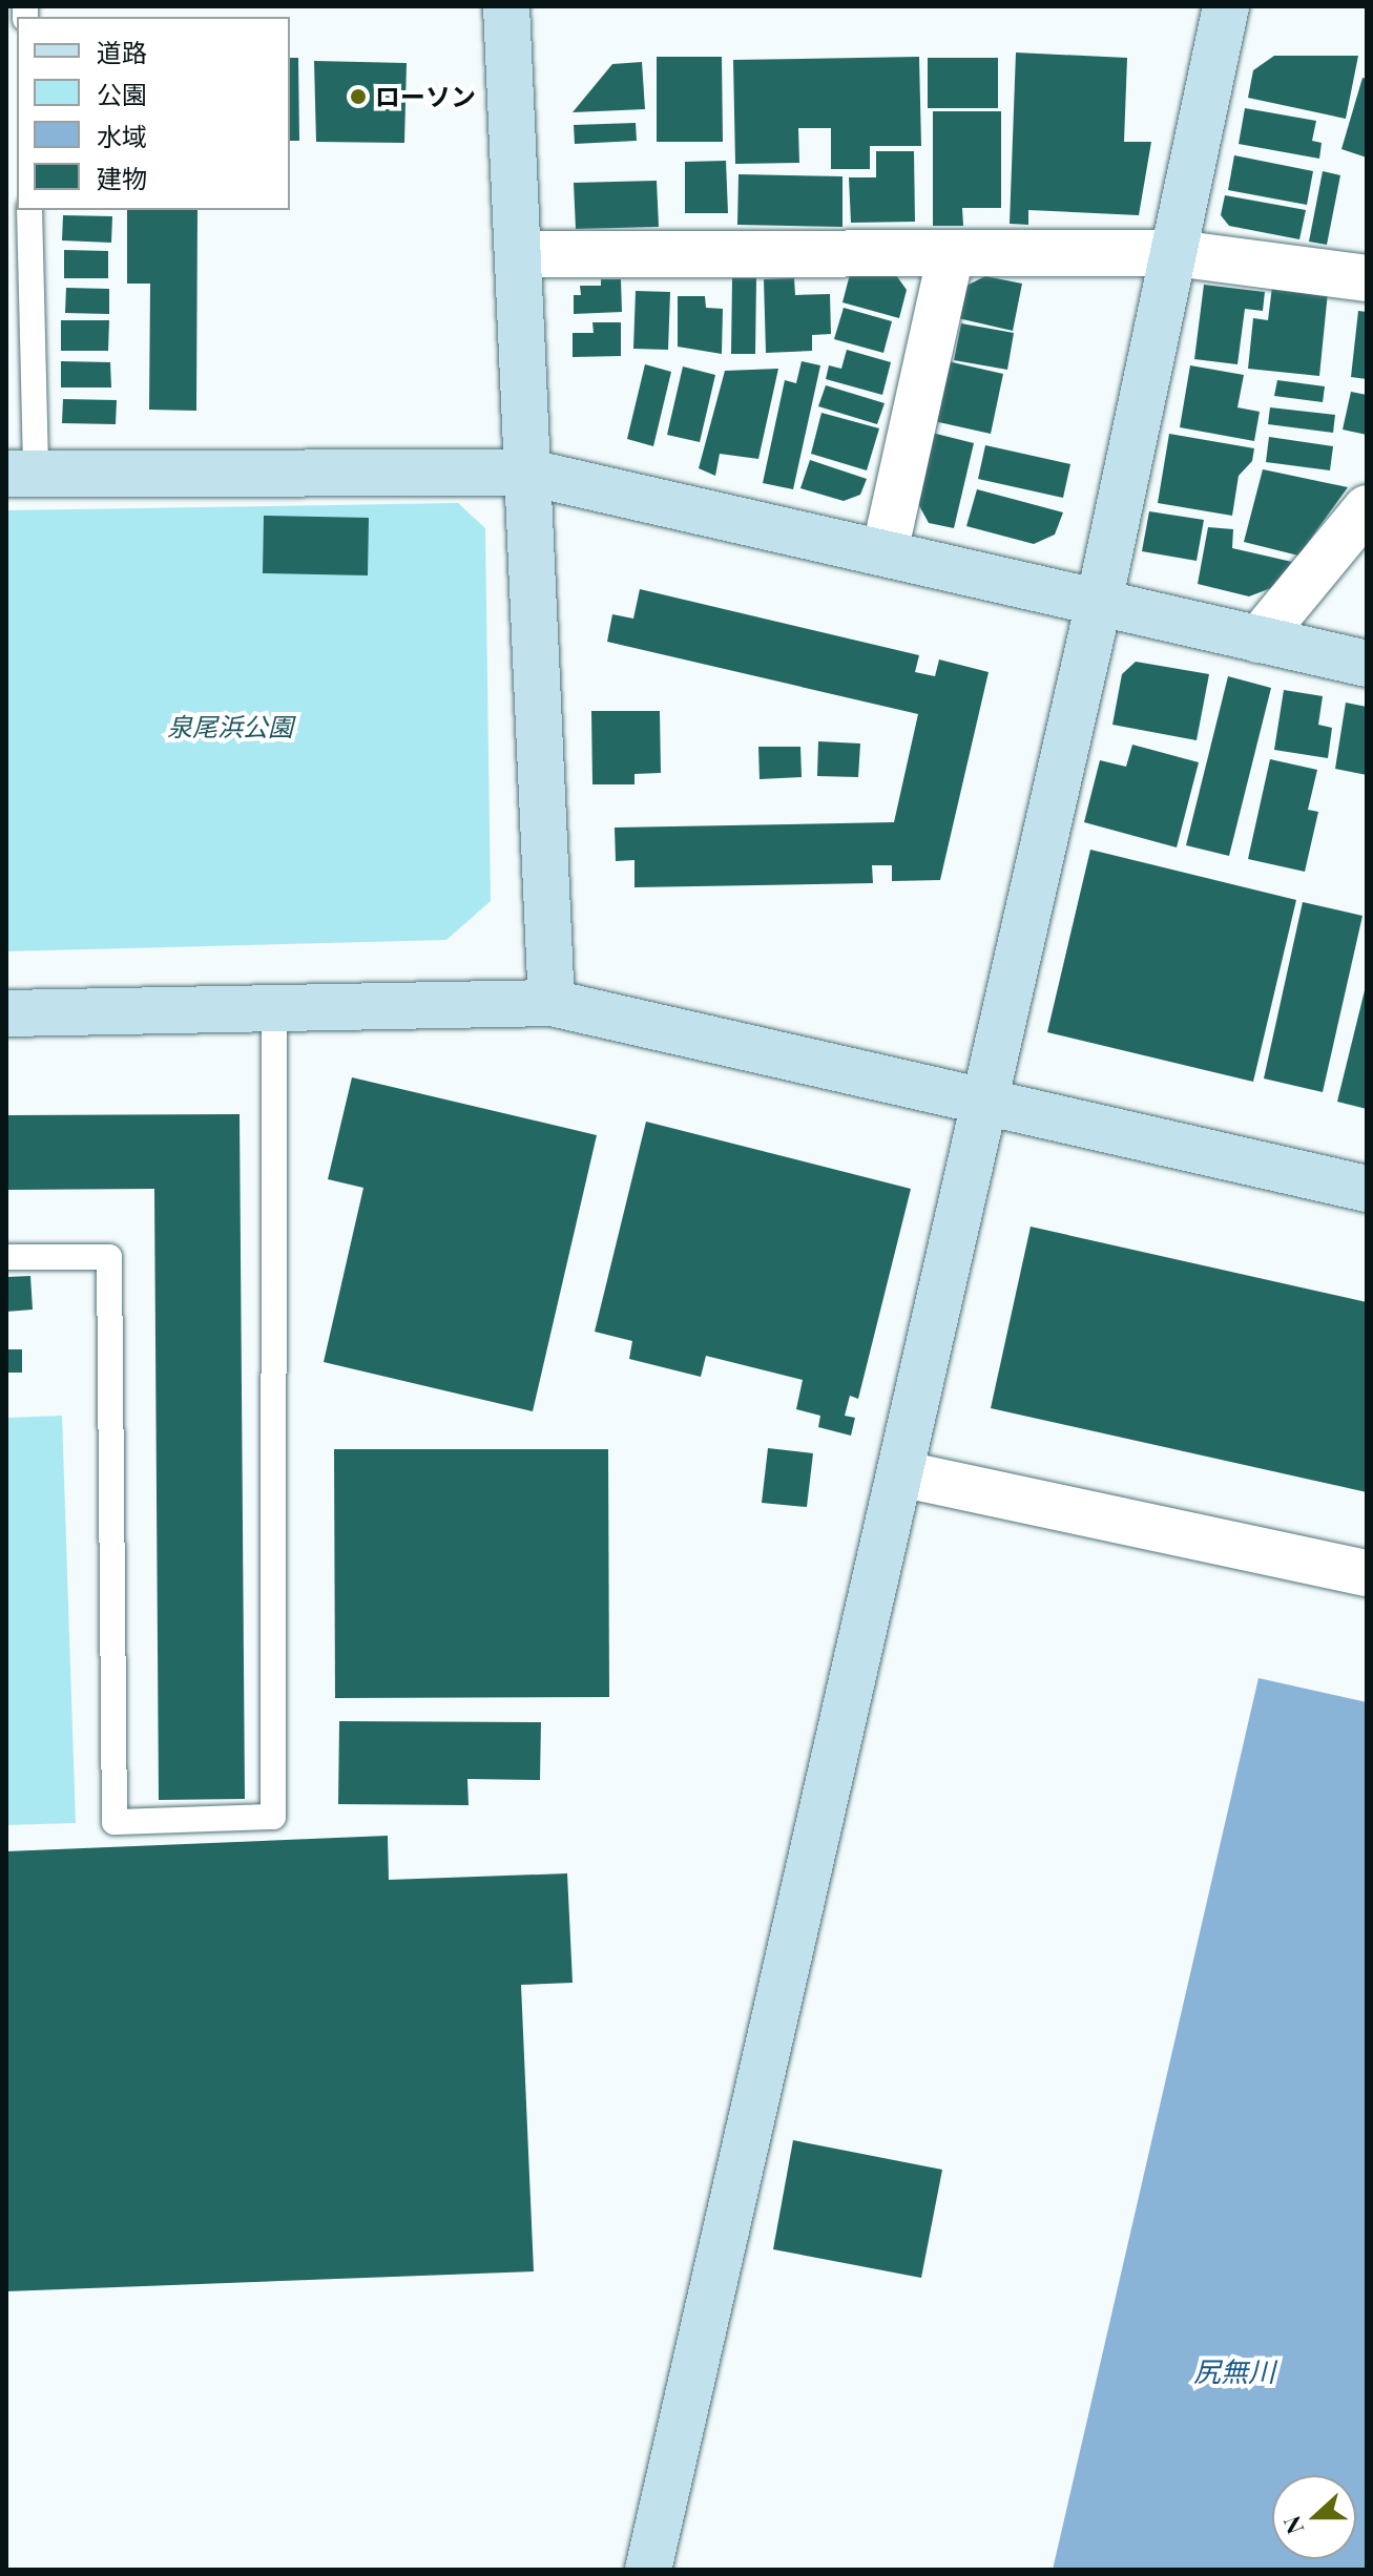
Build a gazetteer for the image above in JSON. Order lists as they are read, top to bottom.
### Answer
{
  "water": ["尻無川"],
  "parks": ["泉尾浜公園"],
  "places": ["ローソン"],
  "legend": [
    "道路",
    "公園",
    "水域",
    "建物"
  ],
  "north": "left"
}
